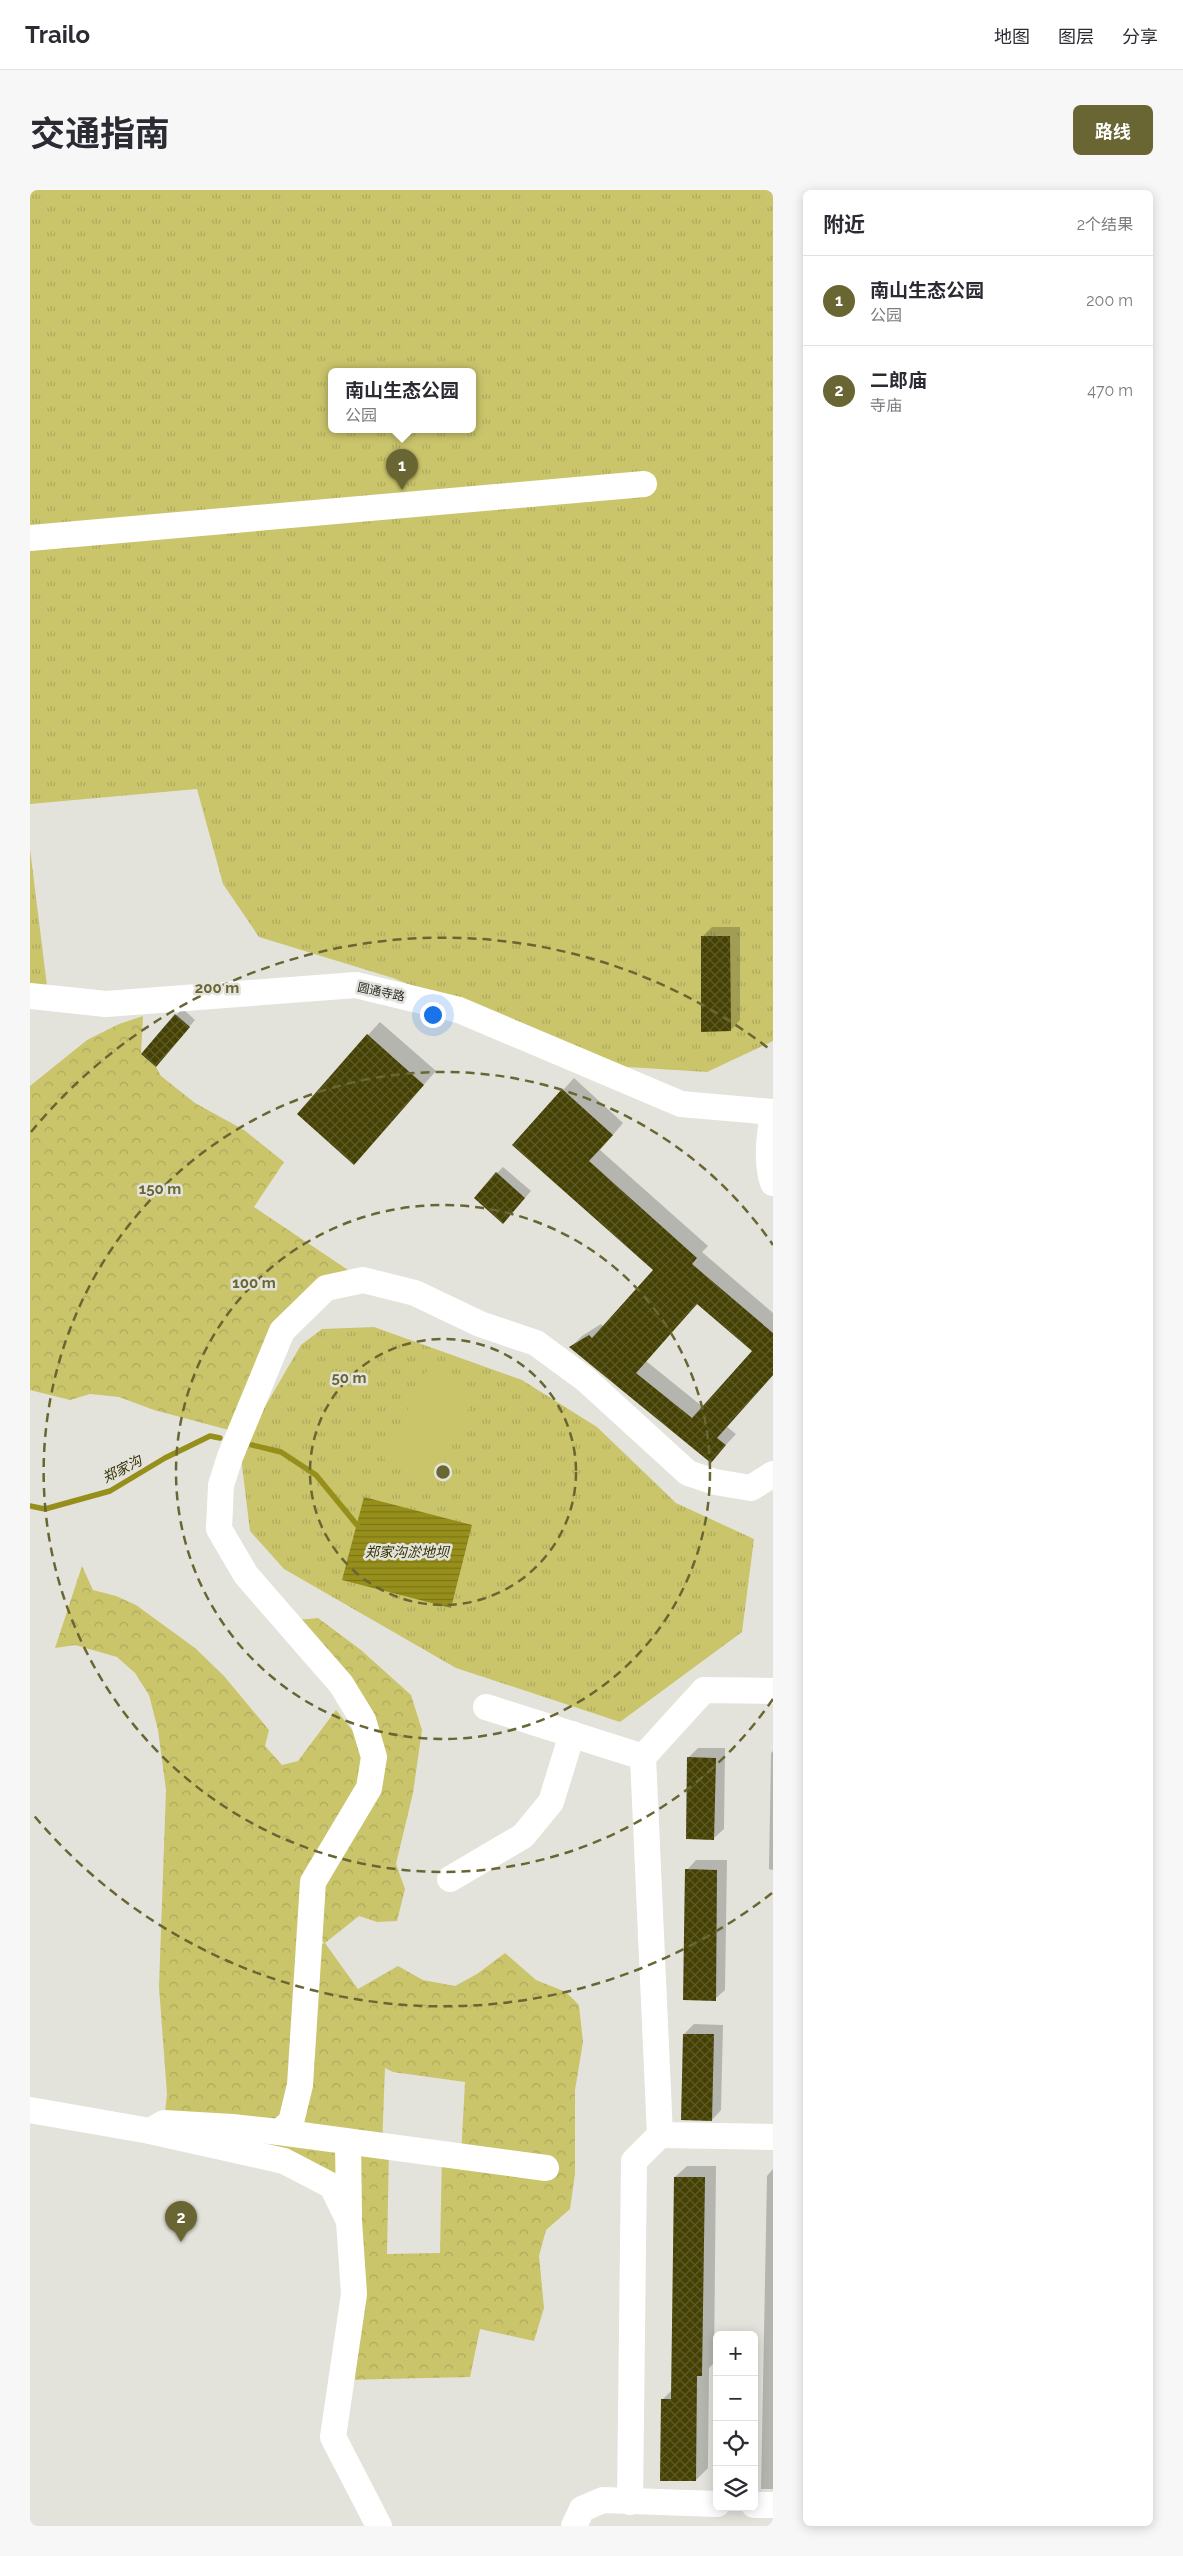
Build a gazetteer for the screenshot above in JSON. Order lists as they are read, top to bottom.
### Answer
{
  "streets": {
    "street": ["圆通寺路"]
  },
  "water": ["郑家沟", "郑家沟淤地坝"],
  "page": {
    "header": "Trailo",
    "nav": ["地图", "图层", "分享"],
    "title": "交通指南",
    "buttons": "路线",
    "heading": ["附近", "2个结果"],
    "list": [
      {
        "mark": "1",
        "name": "南山生态公园",
        "note": "公园",
        "value": "200 m"
      },
      {
        "mark": "2",
        "name": "二郎庙",
        "note": "寺庙",
        "value": "470 m"
      }
    ],
    "popup": ["南山生态公园", "公园"],
    "pins": ["1", "2"],
    "map_buttons": ["+", "−"]
  },
  "rings": [
    "200 m",
    "150 m",
    "100 m",
    "50 m"
  ]
}
